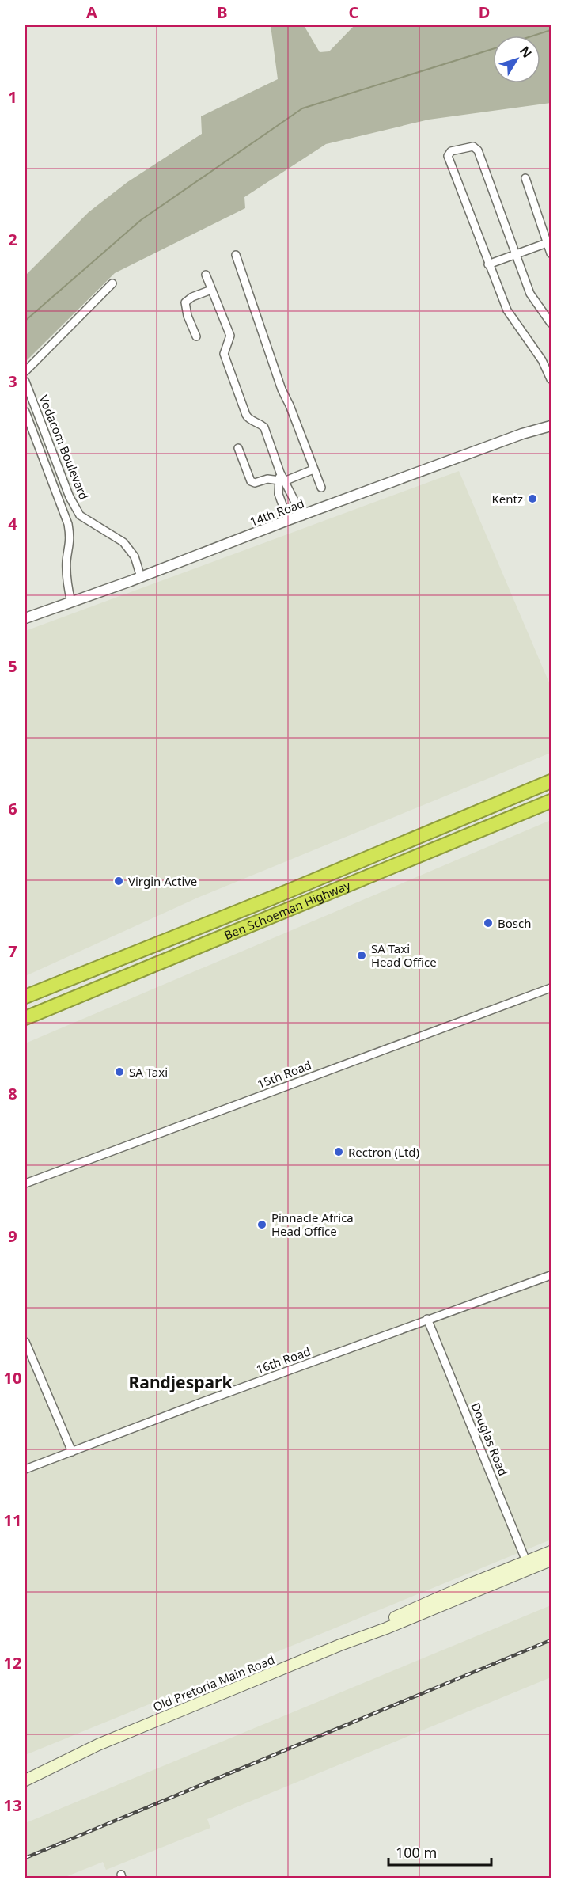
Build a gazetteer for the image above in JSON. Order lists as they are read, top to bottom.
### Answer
{
  "streets": {
    "highway": ["Ben Schoeman Highway"],
    "main road": ["Old Pretoria Main Road"],
    "street": [
      "Vodacom Boulevard",
      "14th Road",
      "15th Road",
      "16th Road",
      "Douglas Road"
    ]
  },
  "crossings": [
    ["Vodacom Boulevard", "14th Road"],
    ["16th Road", "Douglas Road"],
    ["Douglas Road", "Old Pretoria Main Road"]
  ],
  "districts": ["Randjespark"],
  "places": [
    "Kentz",
    "Virgin Active",
    "Bosch",
    "SA Taxi Head Office",
    "SA Taxi",
    "Rectron (Ltd)",
    "Pinnacle Africa Head Office"
  ],
  "scale_bar": "100 m",
  "north": "top right",
  "grid": {
    "columns": [
      "A",
      "B",
      "C",
      "D"
    ],
    "rows": [
      "1",
      "2",
      "3",
      "4",
      "5",
      "6",
      "7",
      "8",
      "9",
      "10",
      "11",
      "12",
      "13"
    ]
  }
}
